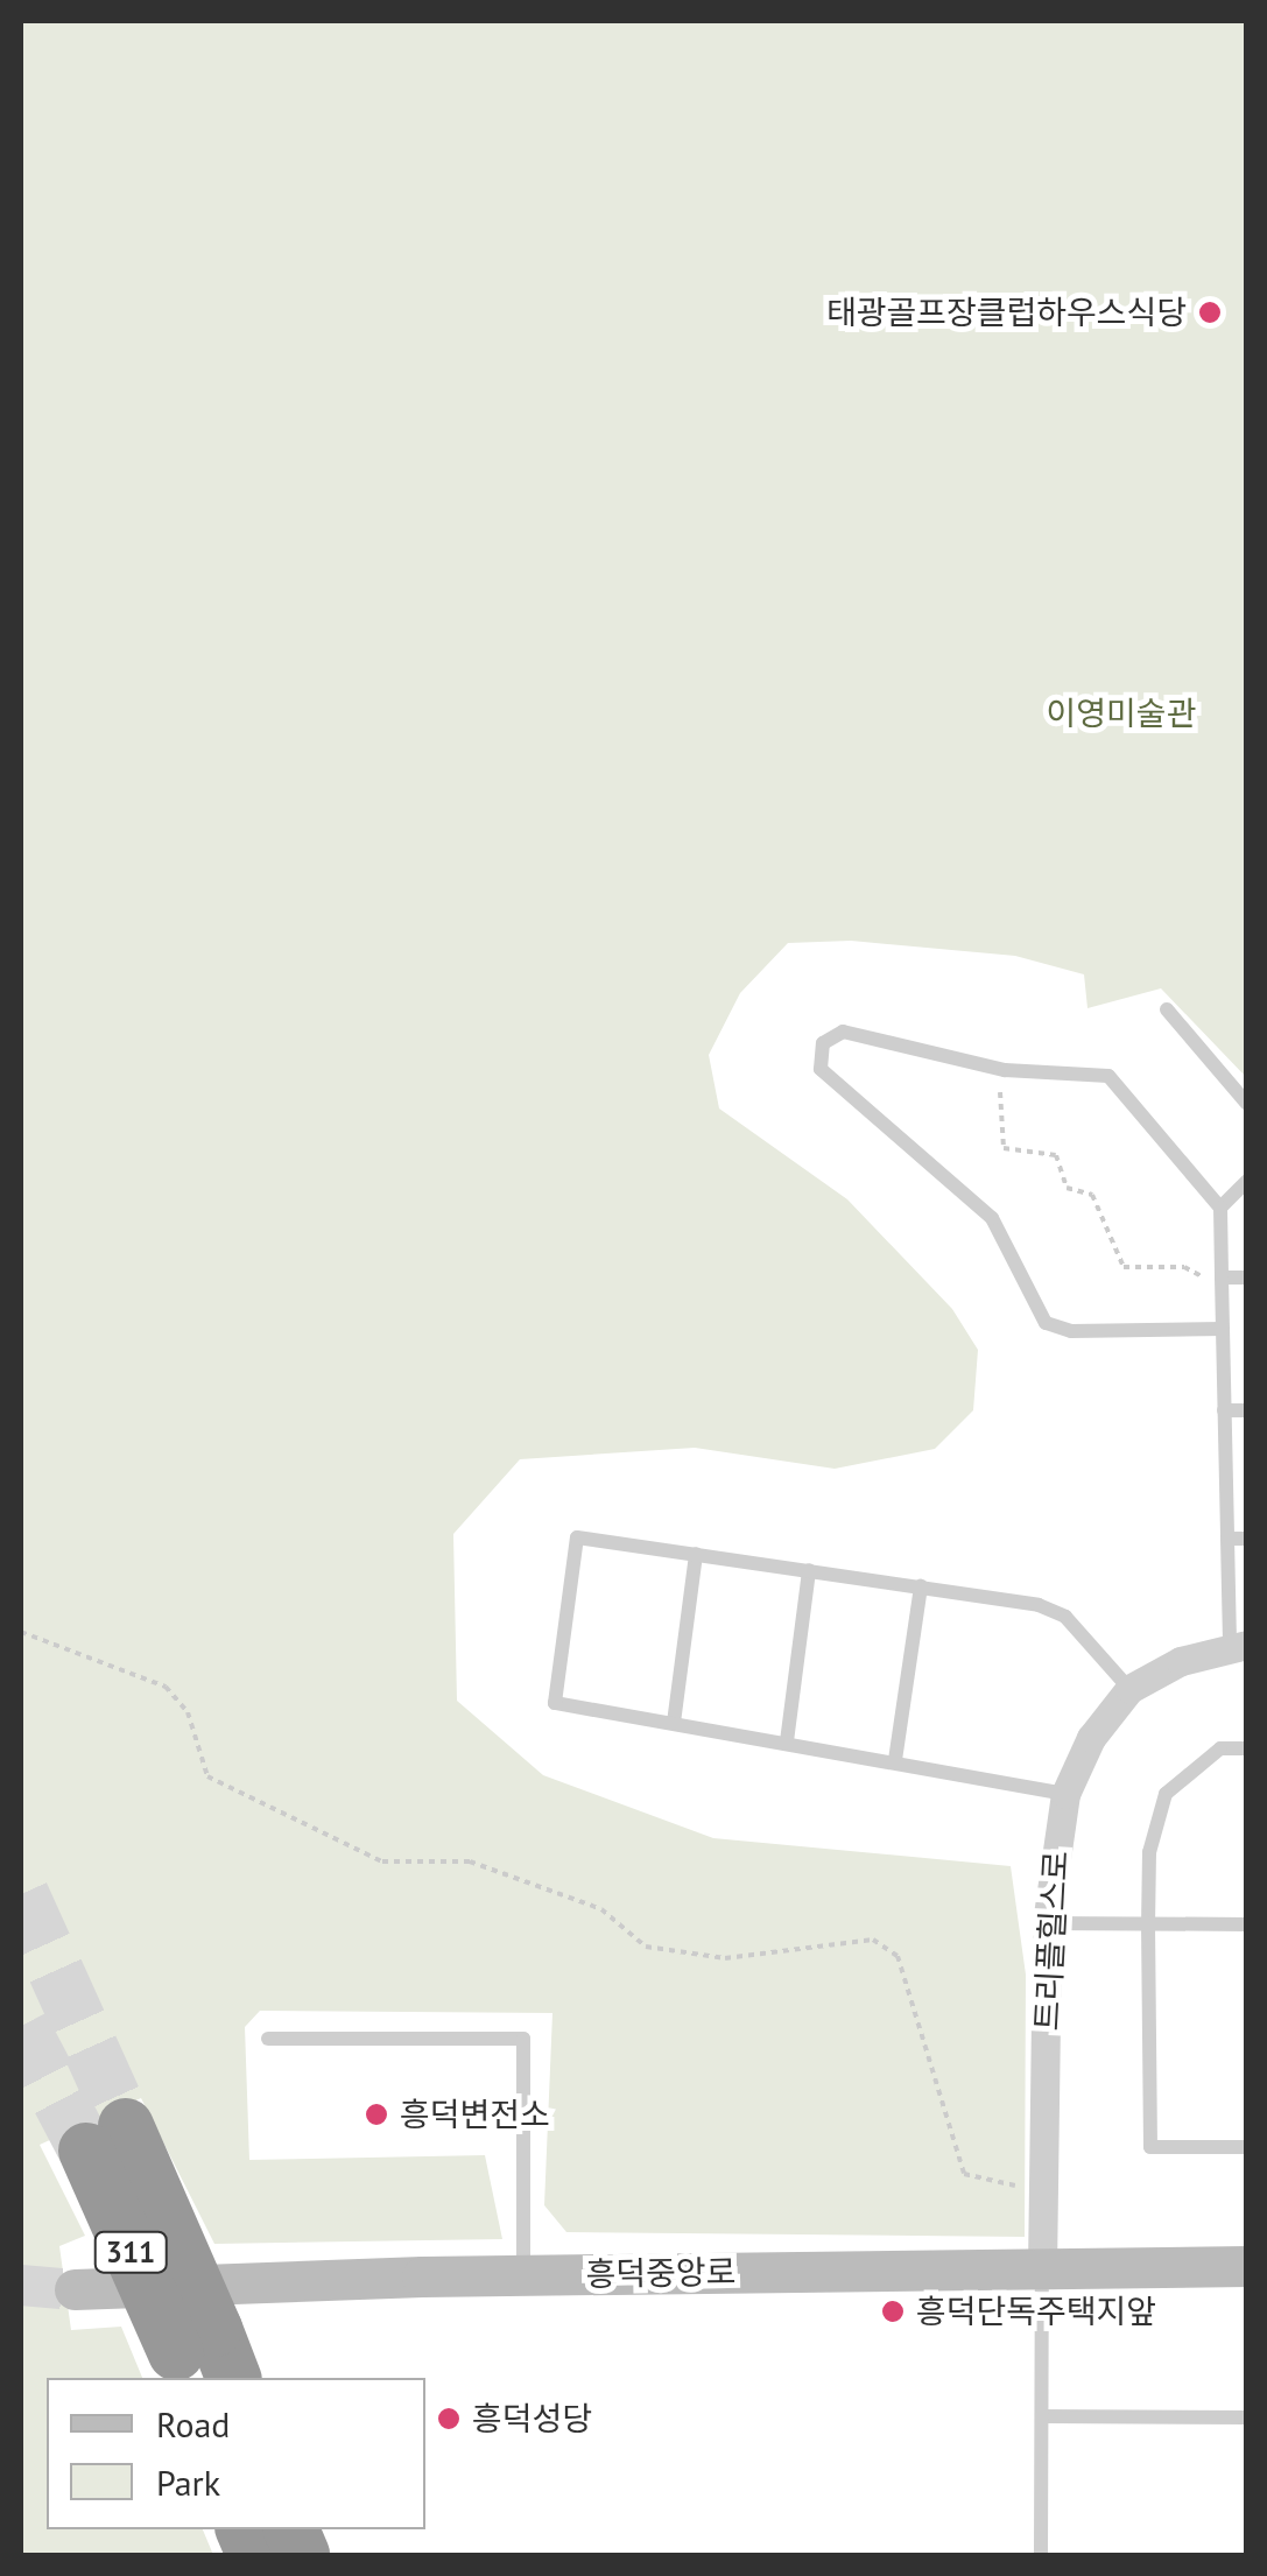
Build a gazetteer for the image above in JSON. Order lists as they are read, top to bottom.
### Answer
{
  "streets": {
    "highway": ["311"],
    "street": ["트리플힐스로", "흥덕중앙로"]
  },
  "crossings": [
    ["트리플힐스로", "흥덕중앙로"]
  ],
  "parks": ["이영미술관"],
  "places": [
    "태광골프장클럽하우스식당",
    "흥덕변전소",
    "흥덕단독주택지앞",
    "흥덕성당"
  ],
  "legend": ["Road", "Park"]
}
